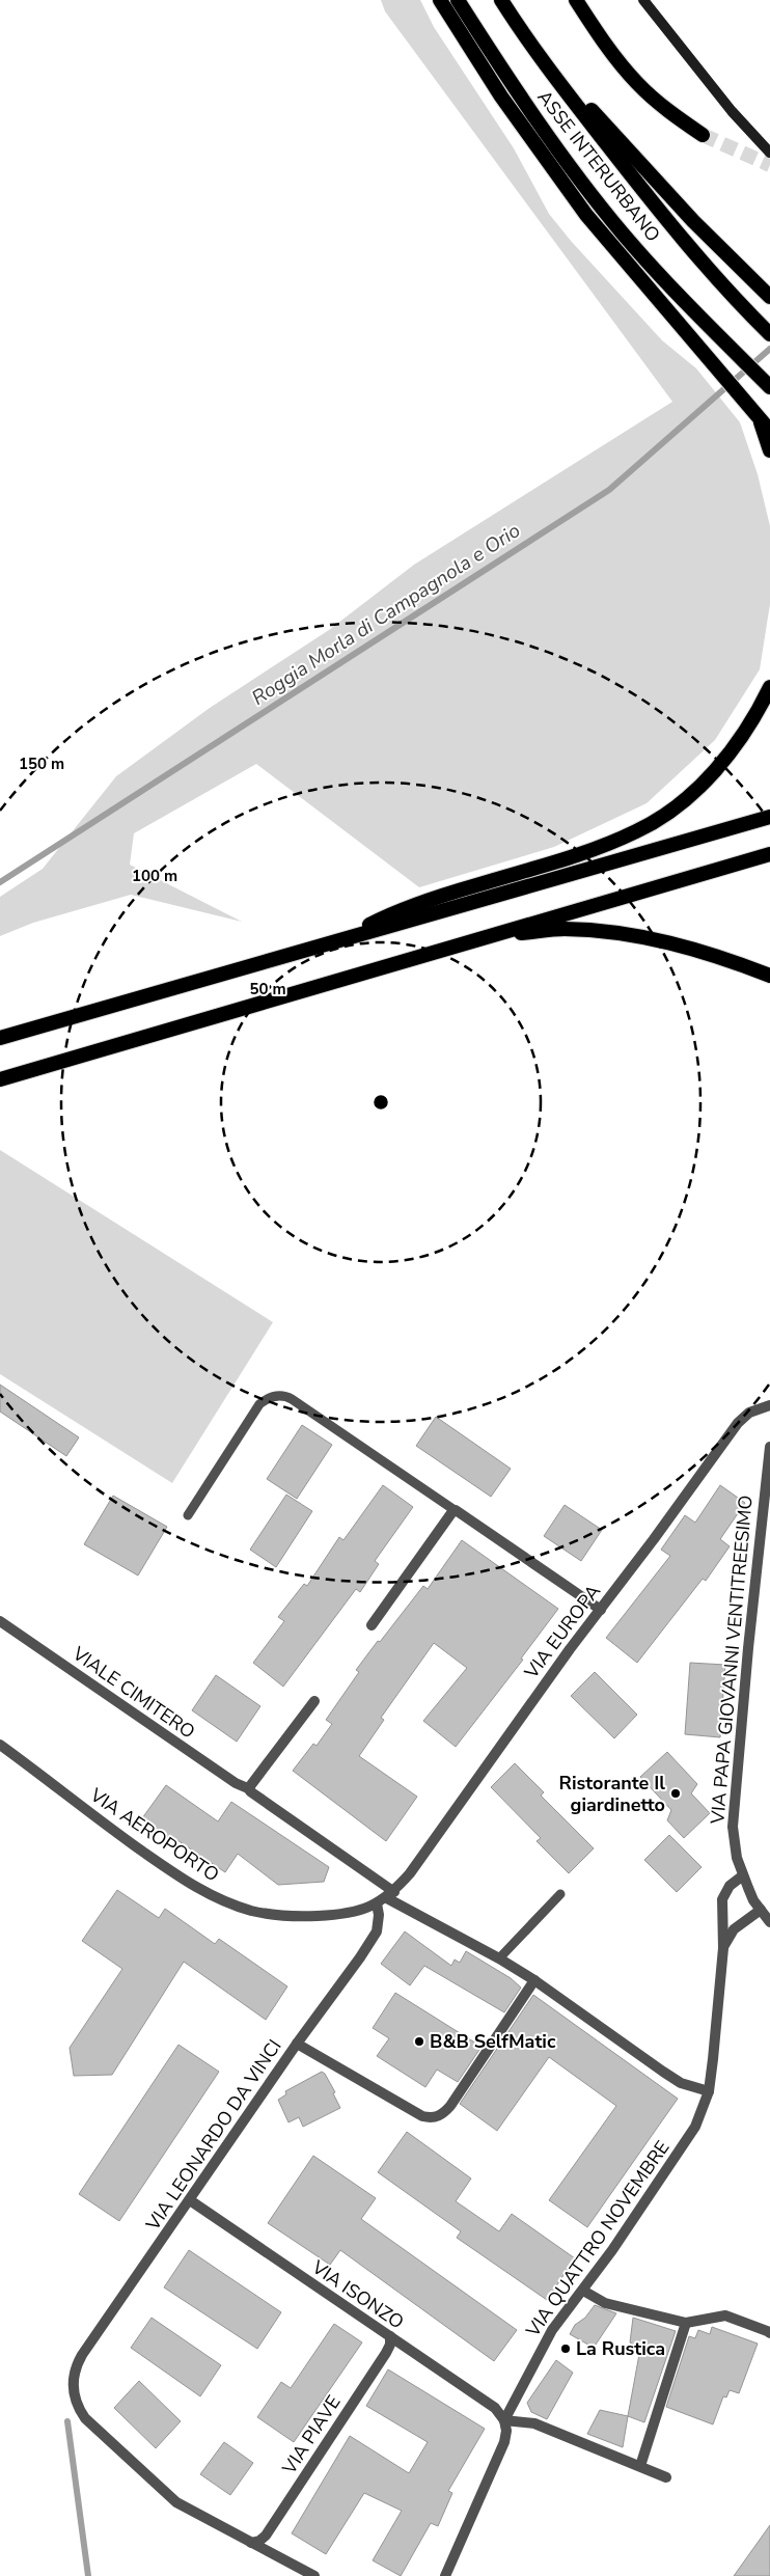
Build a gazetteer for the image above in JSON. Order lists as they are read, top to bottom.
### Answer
{
  "streets": {
    "highway": ["ASSE INTERURBANO"],
    "street": [
      "VIA EUROPA",
      "VIA PAPA GIOVANNI VENTITREESIMO",
      "VIALE CIMITERO",
      "VIA AEROPORTO",
      "VIA LEONARDO DA VINCI",
      "VIA QUATTRO NOVEMBRE",
      "VIA ISONZO",
      "VIA PIAVE"
    ]
  },
  "crossings": [
    ["VIA EUROPA", "VIALE CIMITERO"],
    ["VIA EUROPA", "VIA AEROPORTO"],
    ["VIALE CIMITERO", "VIA AEROPORTO"],
    ["VIALE CIMITERO", "VIA QUATTRO NOVEMBRE"],
    ["VIA AEROPORTO", "VIA LEONARDO DA VINCI"],
    ["VIA LEONARDO DA VINCI", "VIA ISONZO"],
    ["VIA LEONARDO DA VINCI", "VIA PIAVE"],
    ["VIA QUATTRO NOVEMBRE", "VIA ISONZO"],
    ["VIA ISONZO", "VIA PIAVE"]
  ],
  "water": ["Roggia Morla di Campagnola e Orio"],
  "places": ["Ristorante Il giardinetto", "B&B SelfMatic", "La Rustica"],
  "rings": ["150 m", "100 m", "50 m"]
}
